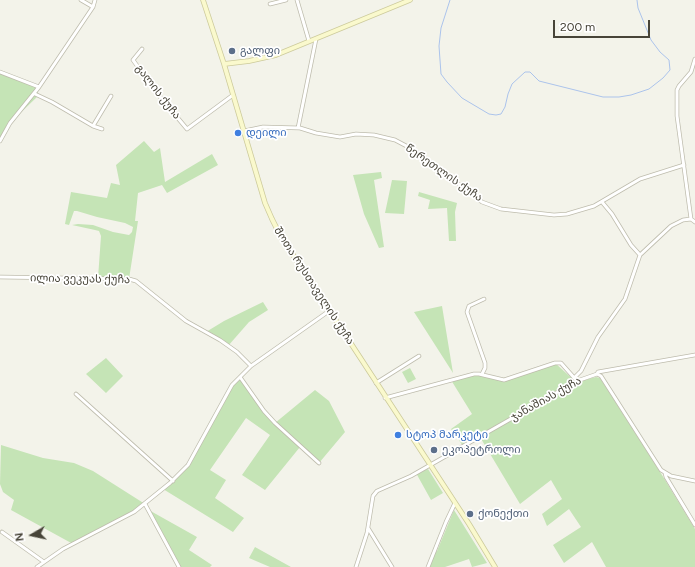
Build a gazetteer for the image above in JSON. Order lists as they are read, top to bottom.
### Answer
{
  "streets": {
    "main road": ["შოთა რუსთაველის ქუჩა"],
    "street": [
      "გალის ქუჩა",
      "წერეთლის ქუჩა",
      "ილია ვეკუას ქუჩა",
      "ჯანაშიას ქუჩა"
    ]
  },
  "crossings": [
    ["გალის ქუჩა", "შოთა რუსთაველის ქუჩა"],
    ["წერეთლის ქუჩა", "შოთა რუსთაველის ქუჩა"],
    ["შოთა რუსთაველის ქუჩა", "ჯანაშიას ქუჩა"]
  ],
  "places": [
    "გალფი",
    "დეილი",
    "სტოპ მარკეტი",
    "ეკოპეტროლი",
    "ქონექთი"
  ],
  "scale_bar": "200 m",
  "north": "left"
}
